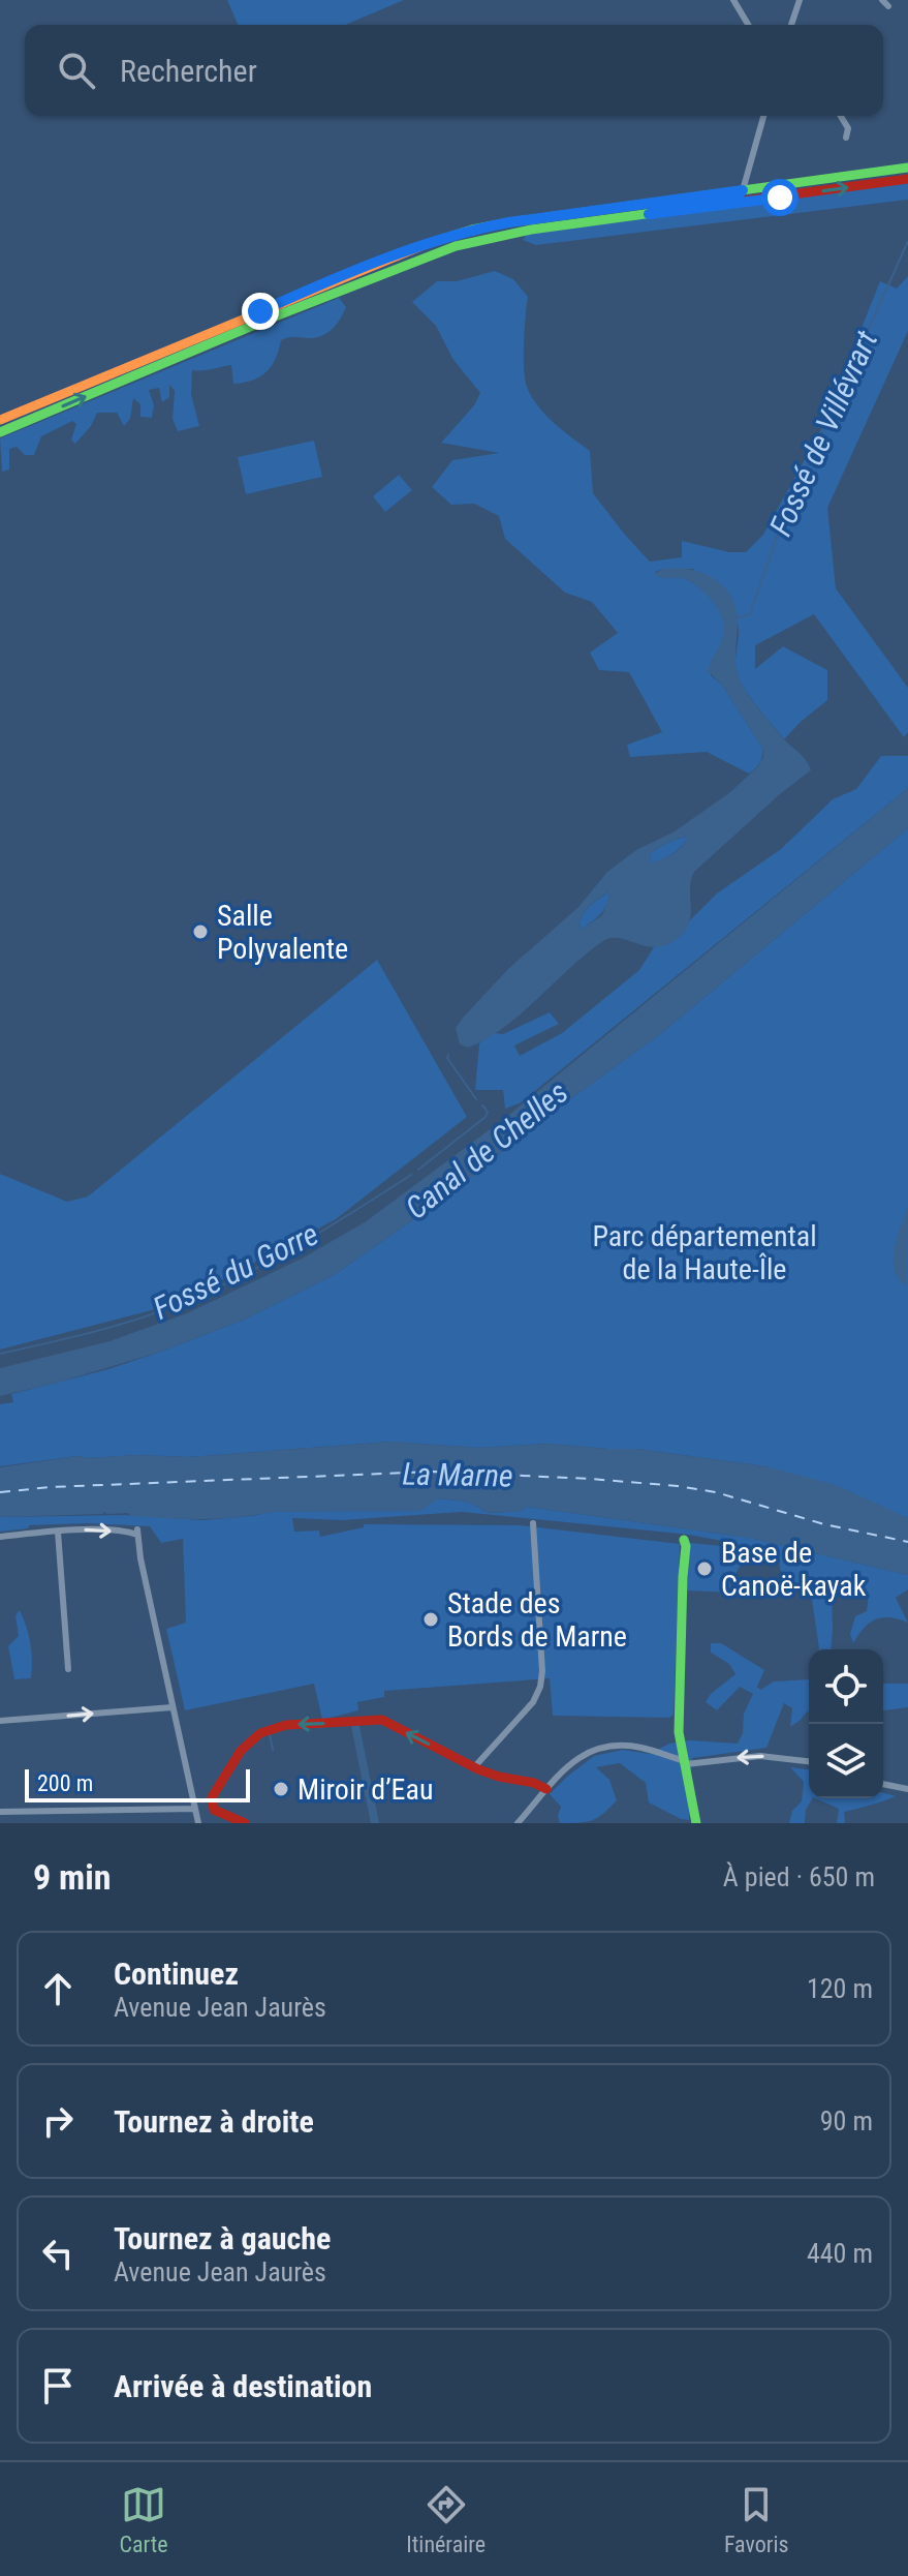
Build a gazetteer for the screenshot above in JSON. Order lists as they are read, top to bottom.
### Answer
{
  "water": [
    "Fossé de Villévrart",
    "Canal de Chelles",
    "Fossé du Gorre",
    "La Marne"
  ],
  "parks": ["Parc départemental de la Haute-Île"],
  "places": [
    "Salle Polyvalente",
    "Base de Canoë-kayak",
    "Stade des Bords de Marne",
    "Miroir d’Eau"
  ],
  "scale_bar": "200 m",
  "page": {
    "search": "Rechercher",
    "scale": "200 m",
    "heading": ["9 min", "À pied · 650 m"],
    "list": [
      ["Continuez", "Avenue Jean Jaurès", "120 m"],
      ["Tournez à droite", "90 m"],
      ["Tournez à gauche", "Avenue Jean Jaurès", "440 m"],
      "Arrivée à destination"
    ],
    "nav": ["Carte", "Itinéraire", "Favoris"]
  }
}
